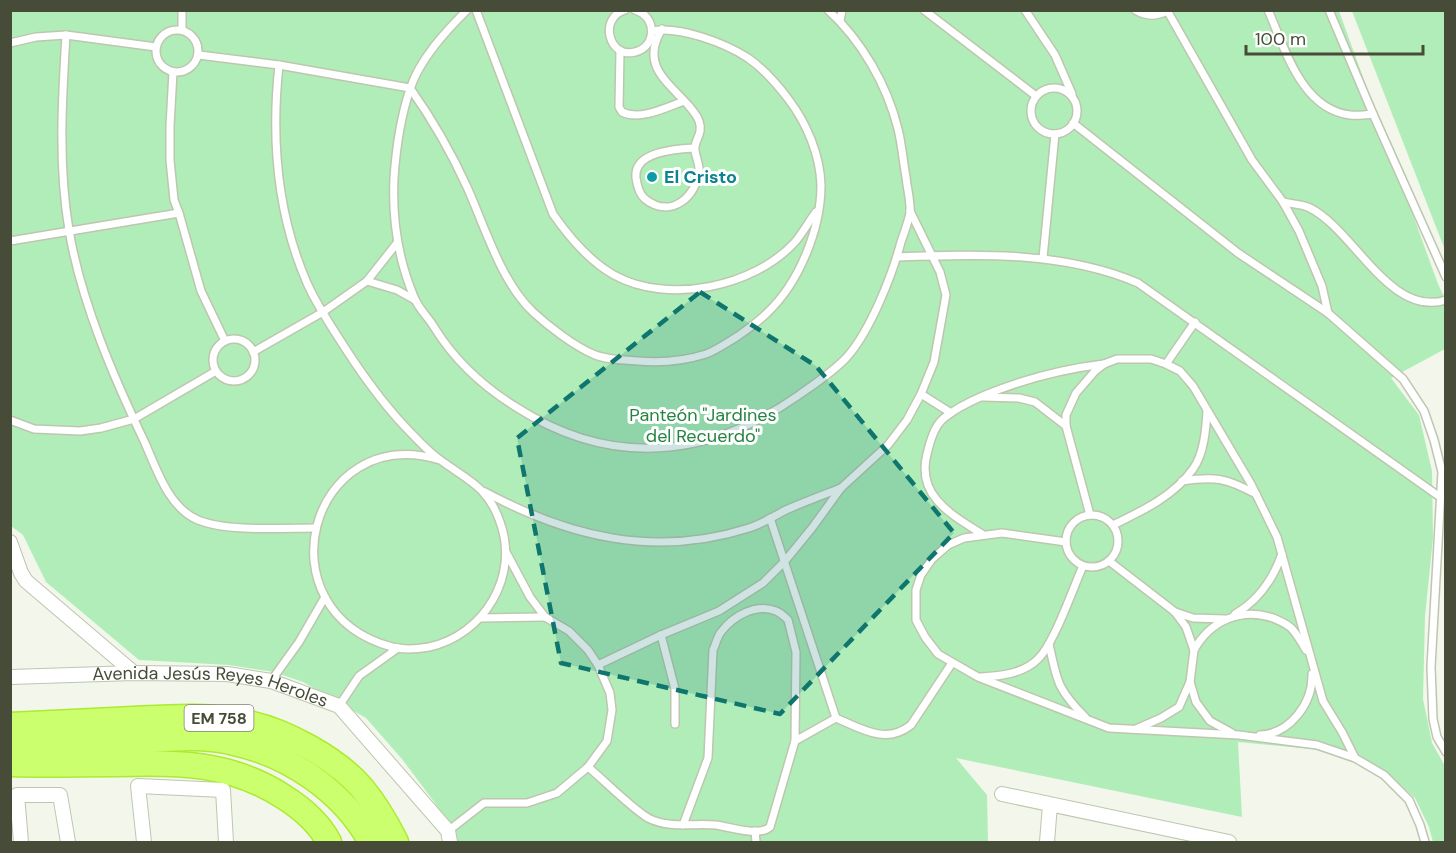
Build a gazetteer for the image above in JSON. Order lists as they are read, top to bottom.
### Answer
{
  "streets": {
    "highway": ["Avenida Jesús Reyes Heroles", "EM 758"]
  },
  "parks": ["Panteón \"Jardines del Recuerdo\""],
  "places": ["El Cristo"],
  "scale_bar": "100 m"
}
